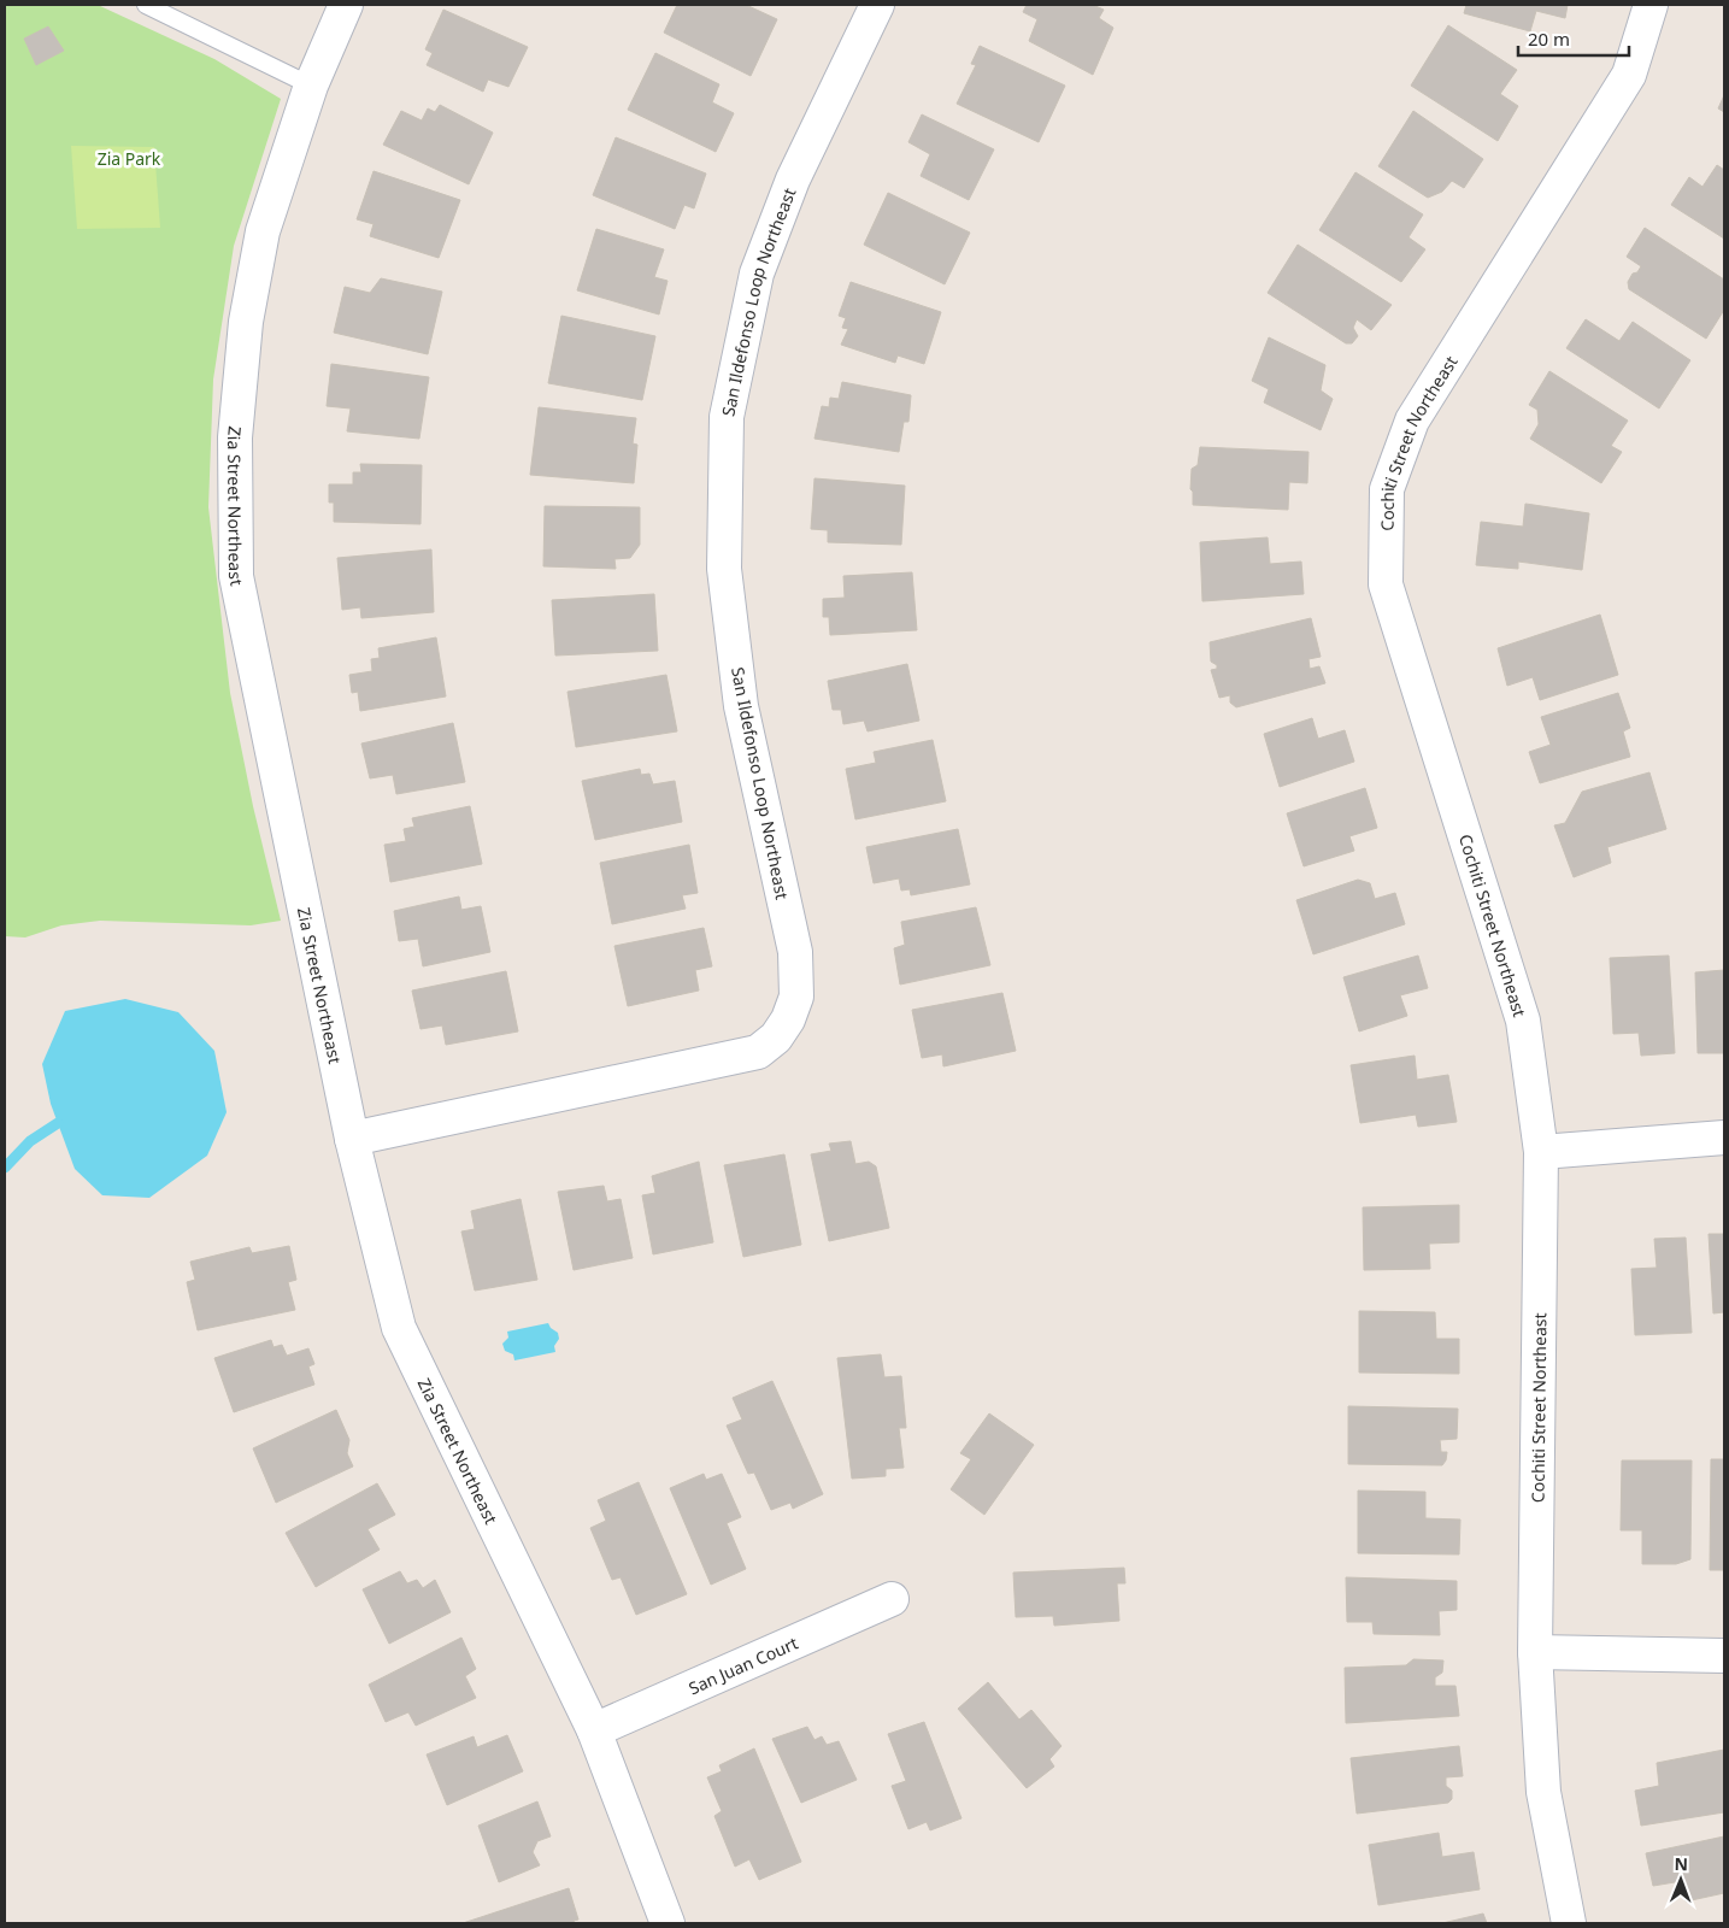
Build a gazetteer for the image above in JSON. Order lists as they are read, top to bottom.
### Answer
{
  "streets": {
    "street": [
      "San Ildefonso Loop Northeast",
      "Cochiti Street Northeast",
      "Zia Street Northeast",
      "San Juan Court"
    ]
  },
  "crossings": [
    ["San Ildefonso Loop Northeast", "Zia Street Northeast"],
    ["Zia Street Northeast", "San Juan Court"]
  ],
  "parks": ["Zia Park"],
  "scale_bar": "20 m",
  "north": "top"
}
